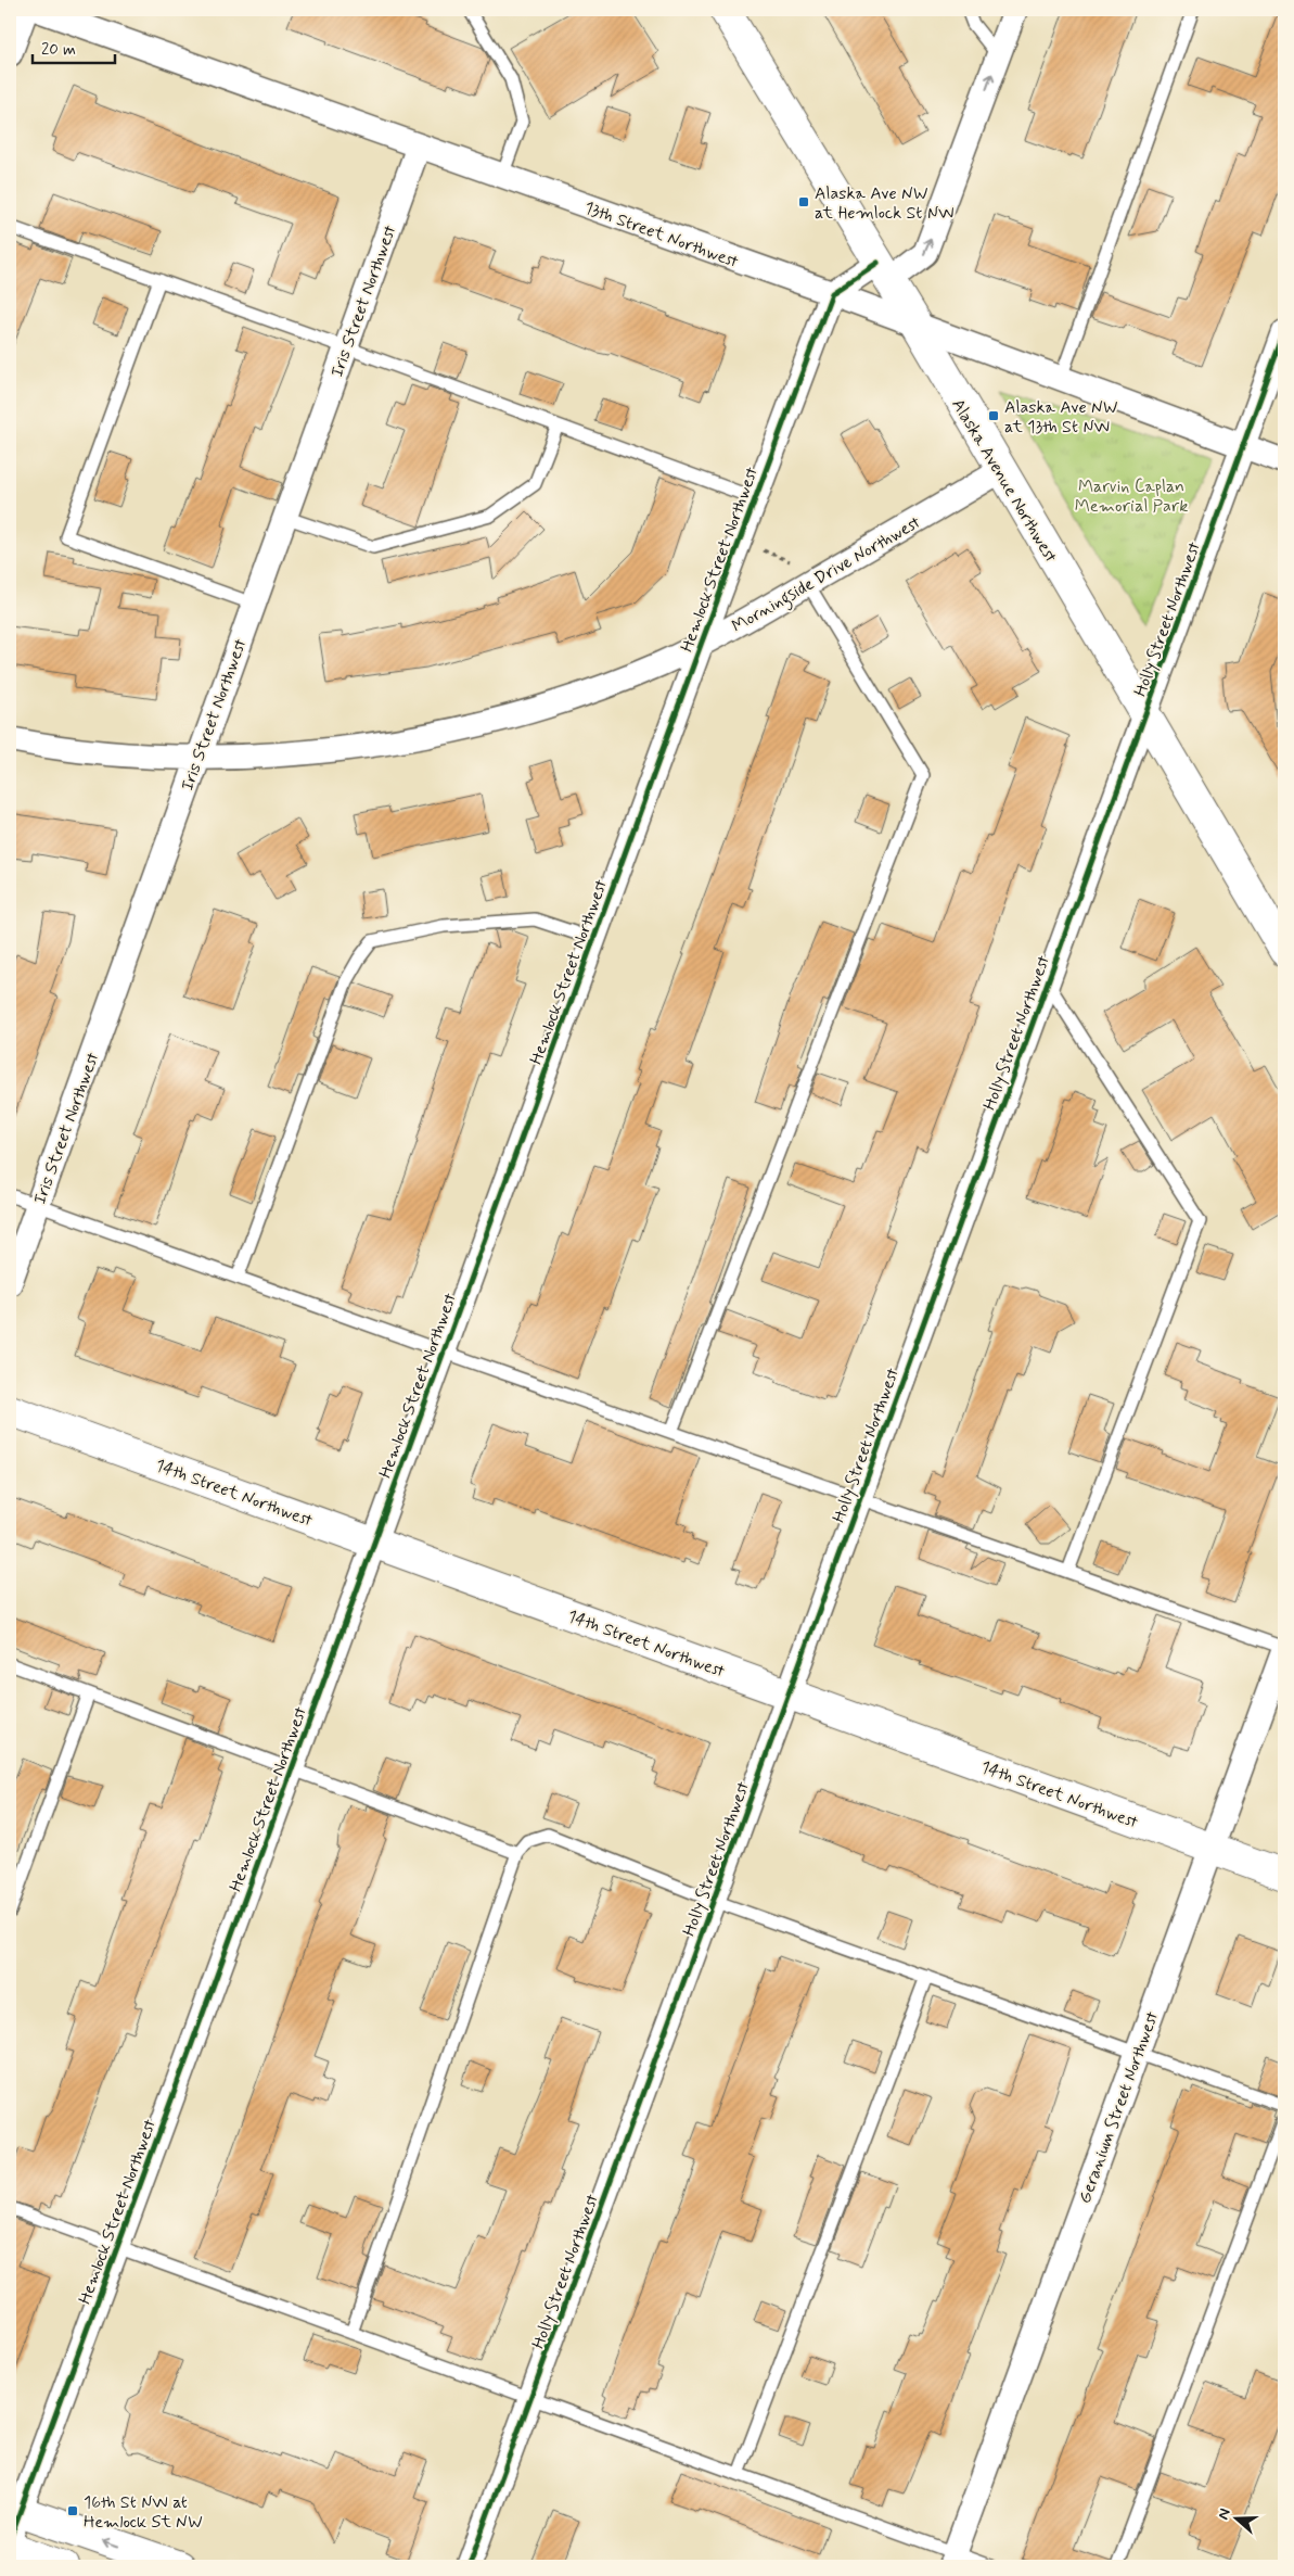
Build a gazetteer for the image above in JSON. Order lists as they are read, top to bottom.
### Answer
{
  "streets": {
    "street": [
      "13th Street Northwest",
      "Iris Street Northwest",
      "Alaska Avenue Northwest",
      "Hemlock Street Northwest",
      "Morningside Drive Northwest",
      "Holly Street Northwest",
      "14th Street Northwest",
      "Geranium Street Northwest"
    ]
  },
  "crossings": [
    ["13th Street Northwest", "Iris Street Northwest"],
    ["13th Street Northwest", "Alaska Avenue Northwest"],
    ["13th Street Northwest", "Hemlock Street Northwest"],
    ["13th Street Northwest", "Holly Street Northwest"],
    ["Iris Street Northwest", "Morningside Drive Northwest"],
    ["Alaska Avenue Northwest", "Morningside Drive Northwest"],
    ["Alaska Avenue Northwest", "Holly Street Northwest"],
    ["Hemlock Street Northwest", "Morningside Drive Northwest"],
    ["Hemlock Street Northwest", "14th Street Northwest"],
    ["Holly Street Northwest", "14th Street Northwest"],
    ["14th Street Northwest", "Geranium Street Northwest"]
  ],
  "parks": ["Marvin Caplan Memorial Park"],
  "places": {
    "transit": ["Alaska Ave NW at Hemlock St NW", "Alaska Ave NW at 13th St NW", "16th St NW at Hemlock St NW"]
  },
  "scale_bar": "20 m",
  "north": "left"
}
